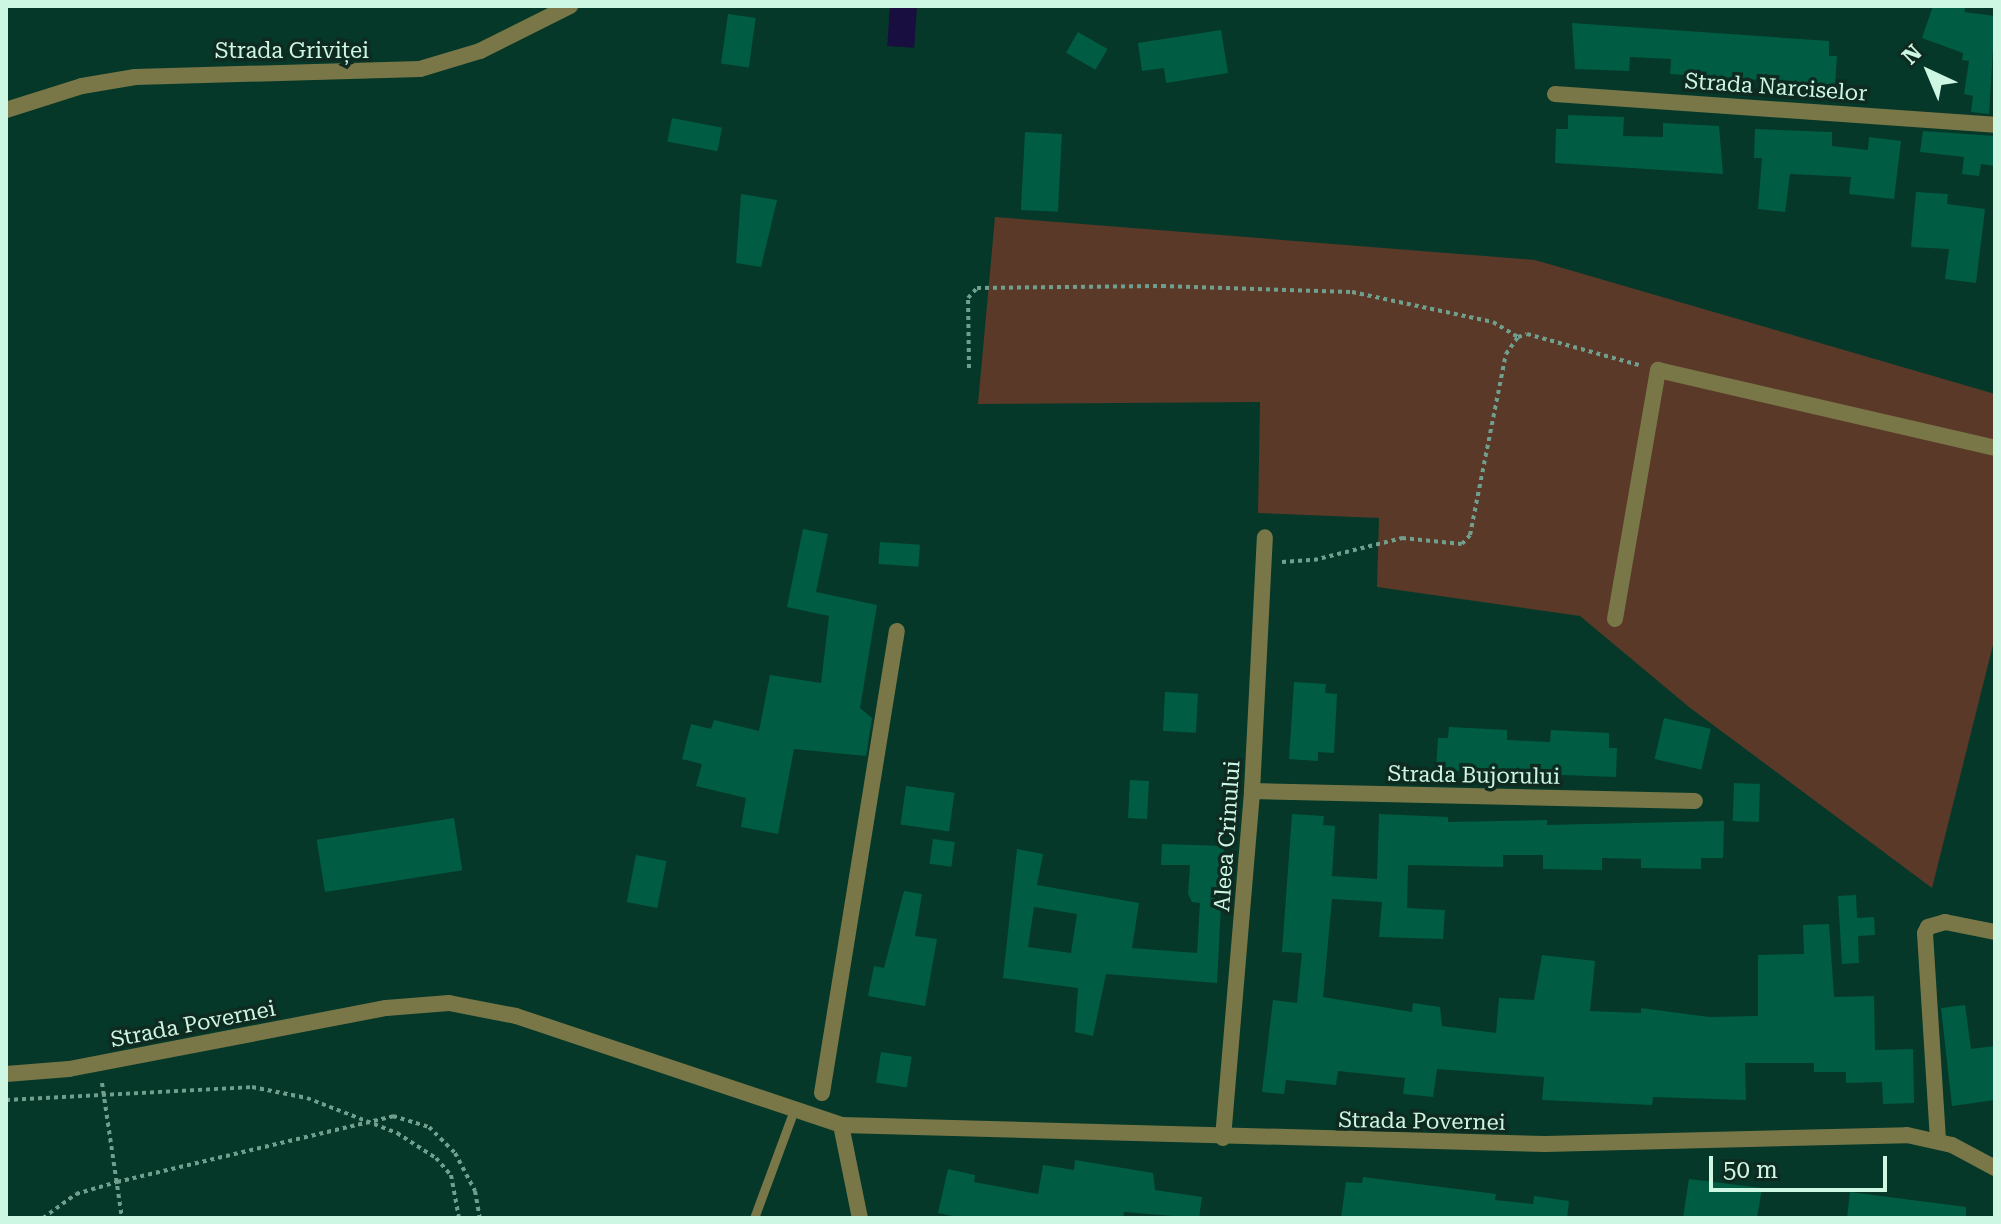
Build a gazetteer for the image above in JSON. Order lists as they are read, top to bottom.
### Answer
{
  "streets": {
    "street": [
      "Strada Griviței",
      "Strada Narciselor",
      "Strada Bujorului",
      "Aleea Crinului",
      "Strada Povernei"
    ]
  },
  "crossings": [
    ["Strada Bujorului", "Aleea Crinului"],
    ["Aleea Crinului", "Strada Povernei"]
  ],
  "scale_bar": "50 m",
  "north": "top left"
}
